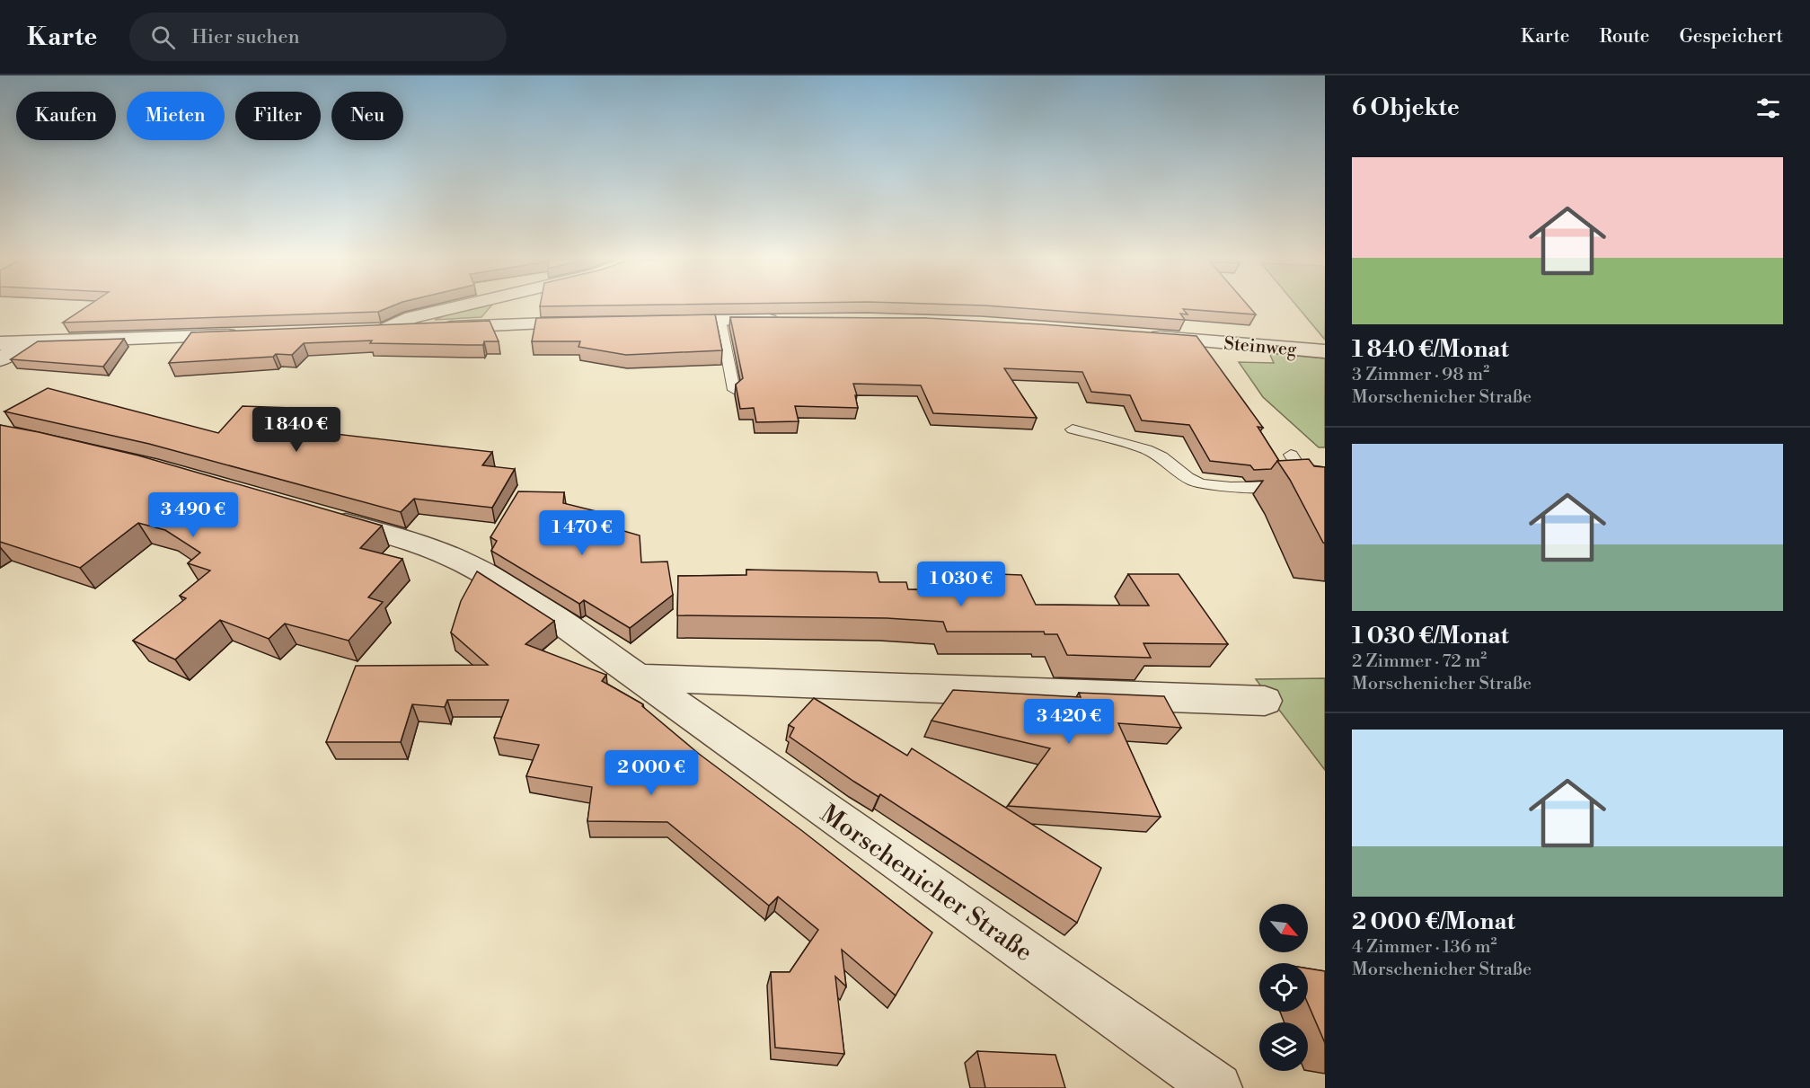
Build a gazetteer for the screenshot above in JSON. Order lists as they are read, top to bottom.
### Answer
{
  "streets": {
    "street": ["Steinweg", "Morschenicher Straße"]
  },
  "north": "bottom right",
  "page": {
    "header": "Karte",
    "search": "Hier suchen",
    "nav": ["Karte", "Route", "Gespeichert"],
    "heading": "6 Objekte",
    "chip": [
      "Kaufen",
      "Mieten",
      "Filter",
      "Neu"
    ],
    "list": [
      {
        "name": "1 840 €/Monat",
        "note": "3 Zimmer · 98 m² · Morschenicher Straße"
      },
      {
        "name": "1 030 €/Monat",
        "note": "2 Zimmer · 72 m² · Morschenicher Straße"
      },
      {
        "name": "2 000 €/Monat",
        "note": "4 Zimmer · 136 m² · Morschenicher Straße"
      }
    ],
    "price": [
      "1 840 €",
      "3 490 €",
      "1 470 €",
      "1 030 €",
      "3 420 €",
      "2 000 €"
    ]
  }
}
